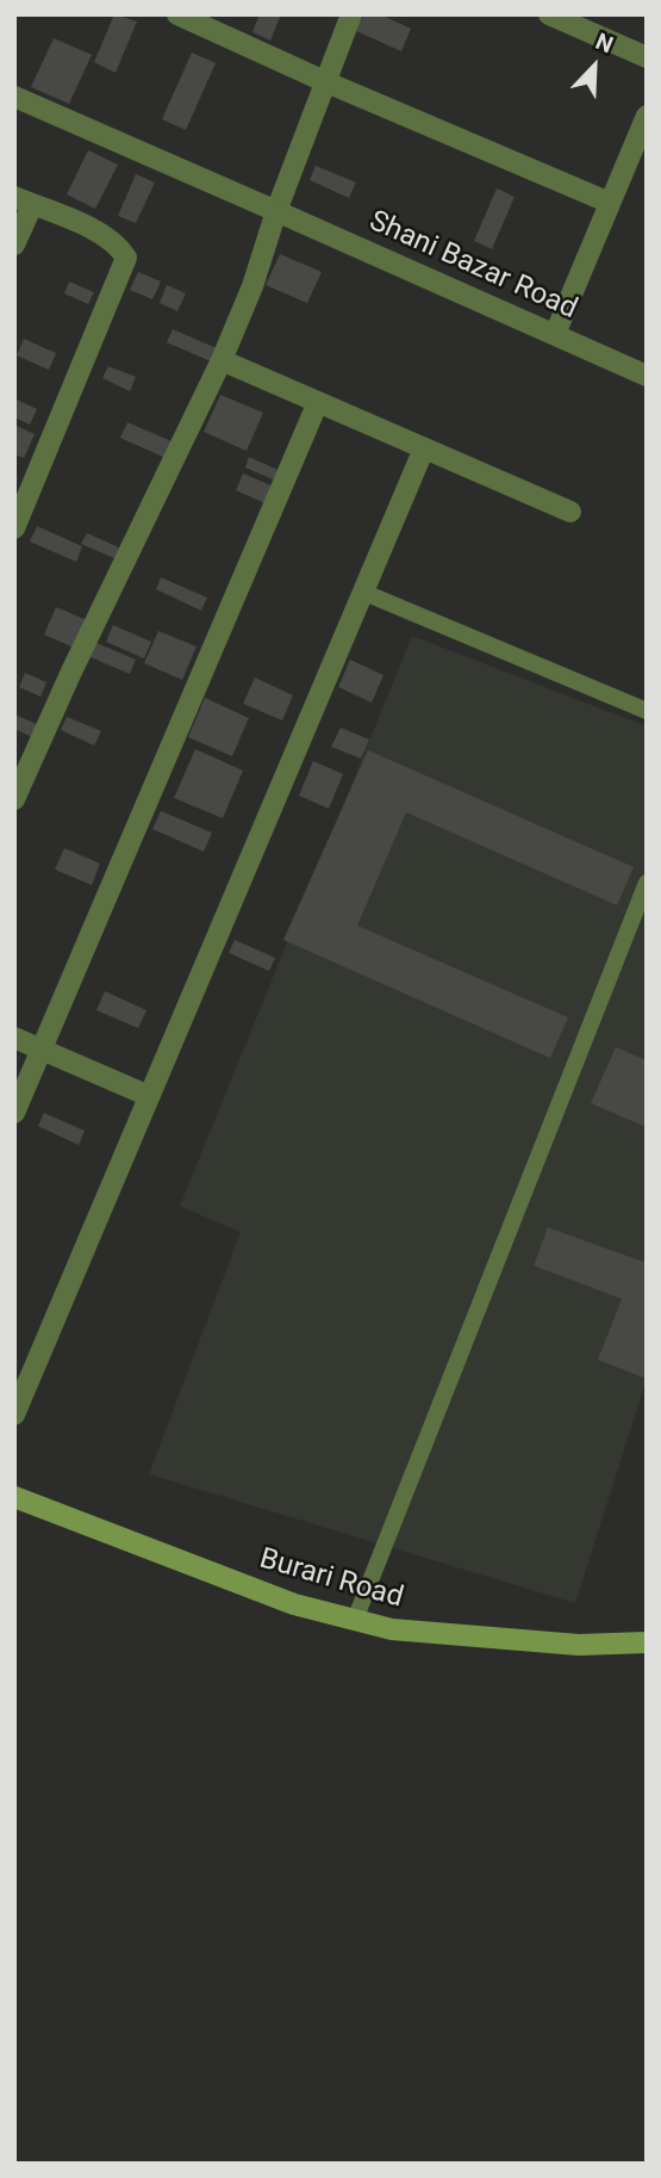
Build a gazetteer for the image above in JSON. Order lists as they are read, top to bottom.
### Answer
{
  "streets": {
    "main road": ["Burari Road"],
    "street": ["Shani Bazar Road"]
  },
  "north": "top right"
}
